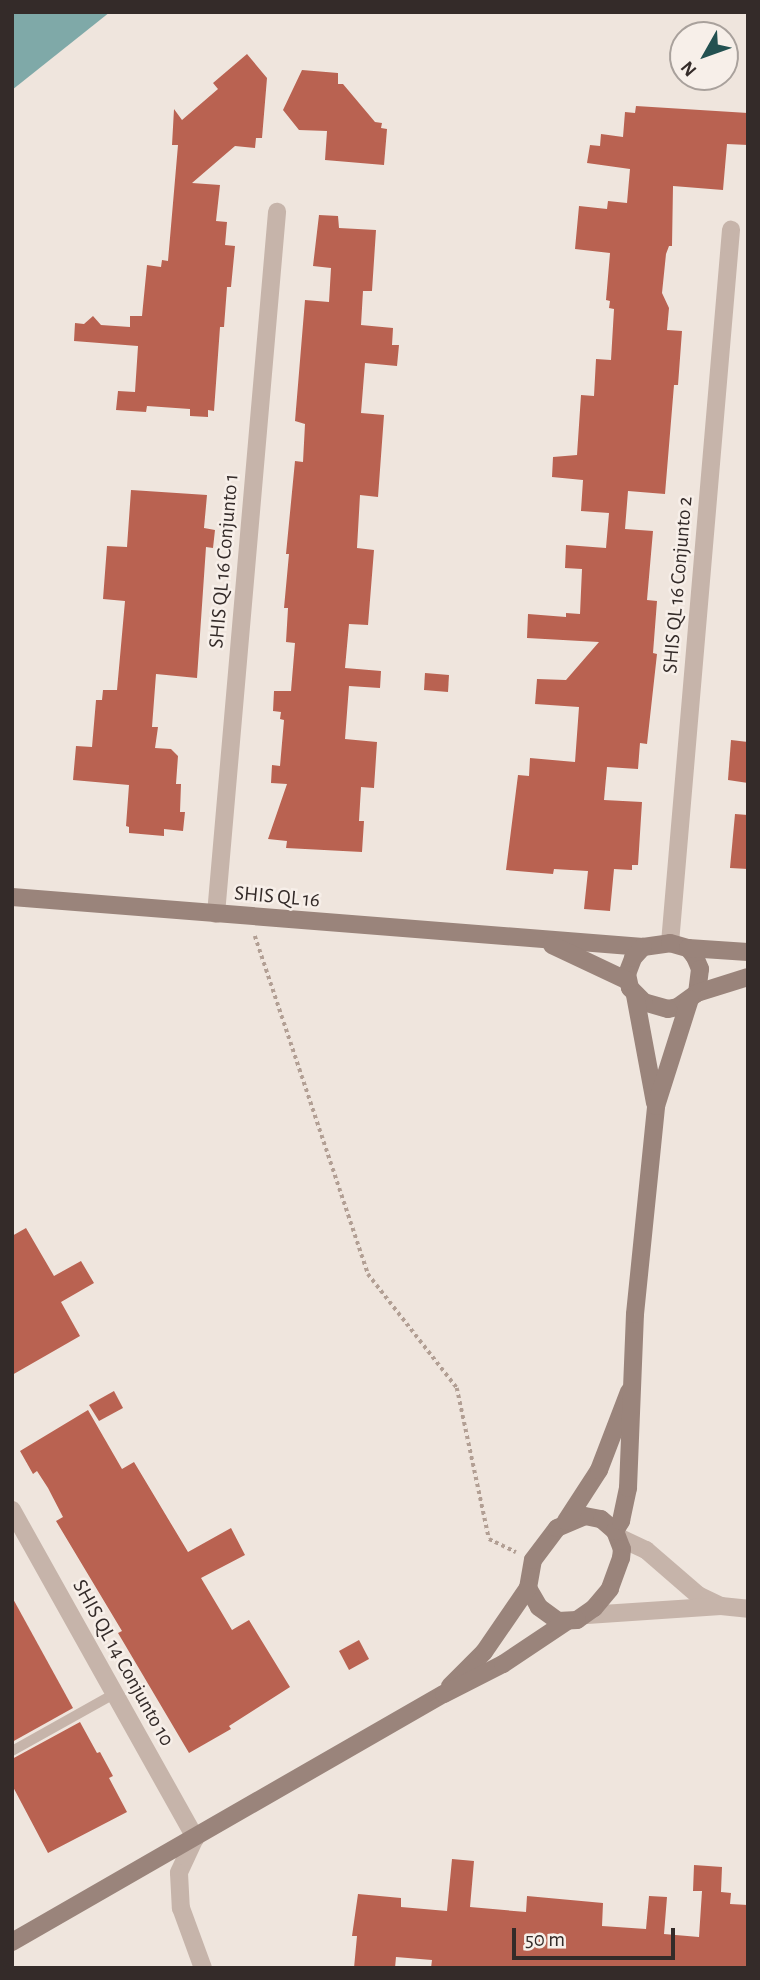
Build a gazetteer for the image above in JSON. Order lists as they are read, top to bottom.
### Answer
{
  "streets": {
    "street": [
      "SHIS QL 16 Conjunto 1",
      "SHIS QL 16 Conjunto 2",
      "SHIS QL 16",
      "SHIS QL 14 Conjunto 10"
    ]
  },
  "crossings": [
    ["SHIS QL 16 Conjunto 1", "SHIS QL 16"],
    ["SHIS QL 16 Conjunto 2", "SHIS QL 16"]
  ],
  "scale_bar": "50 m",
  "north": "bottom left"
}
